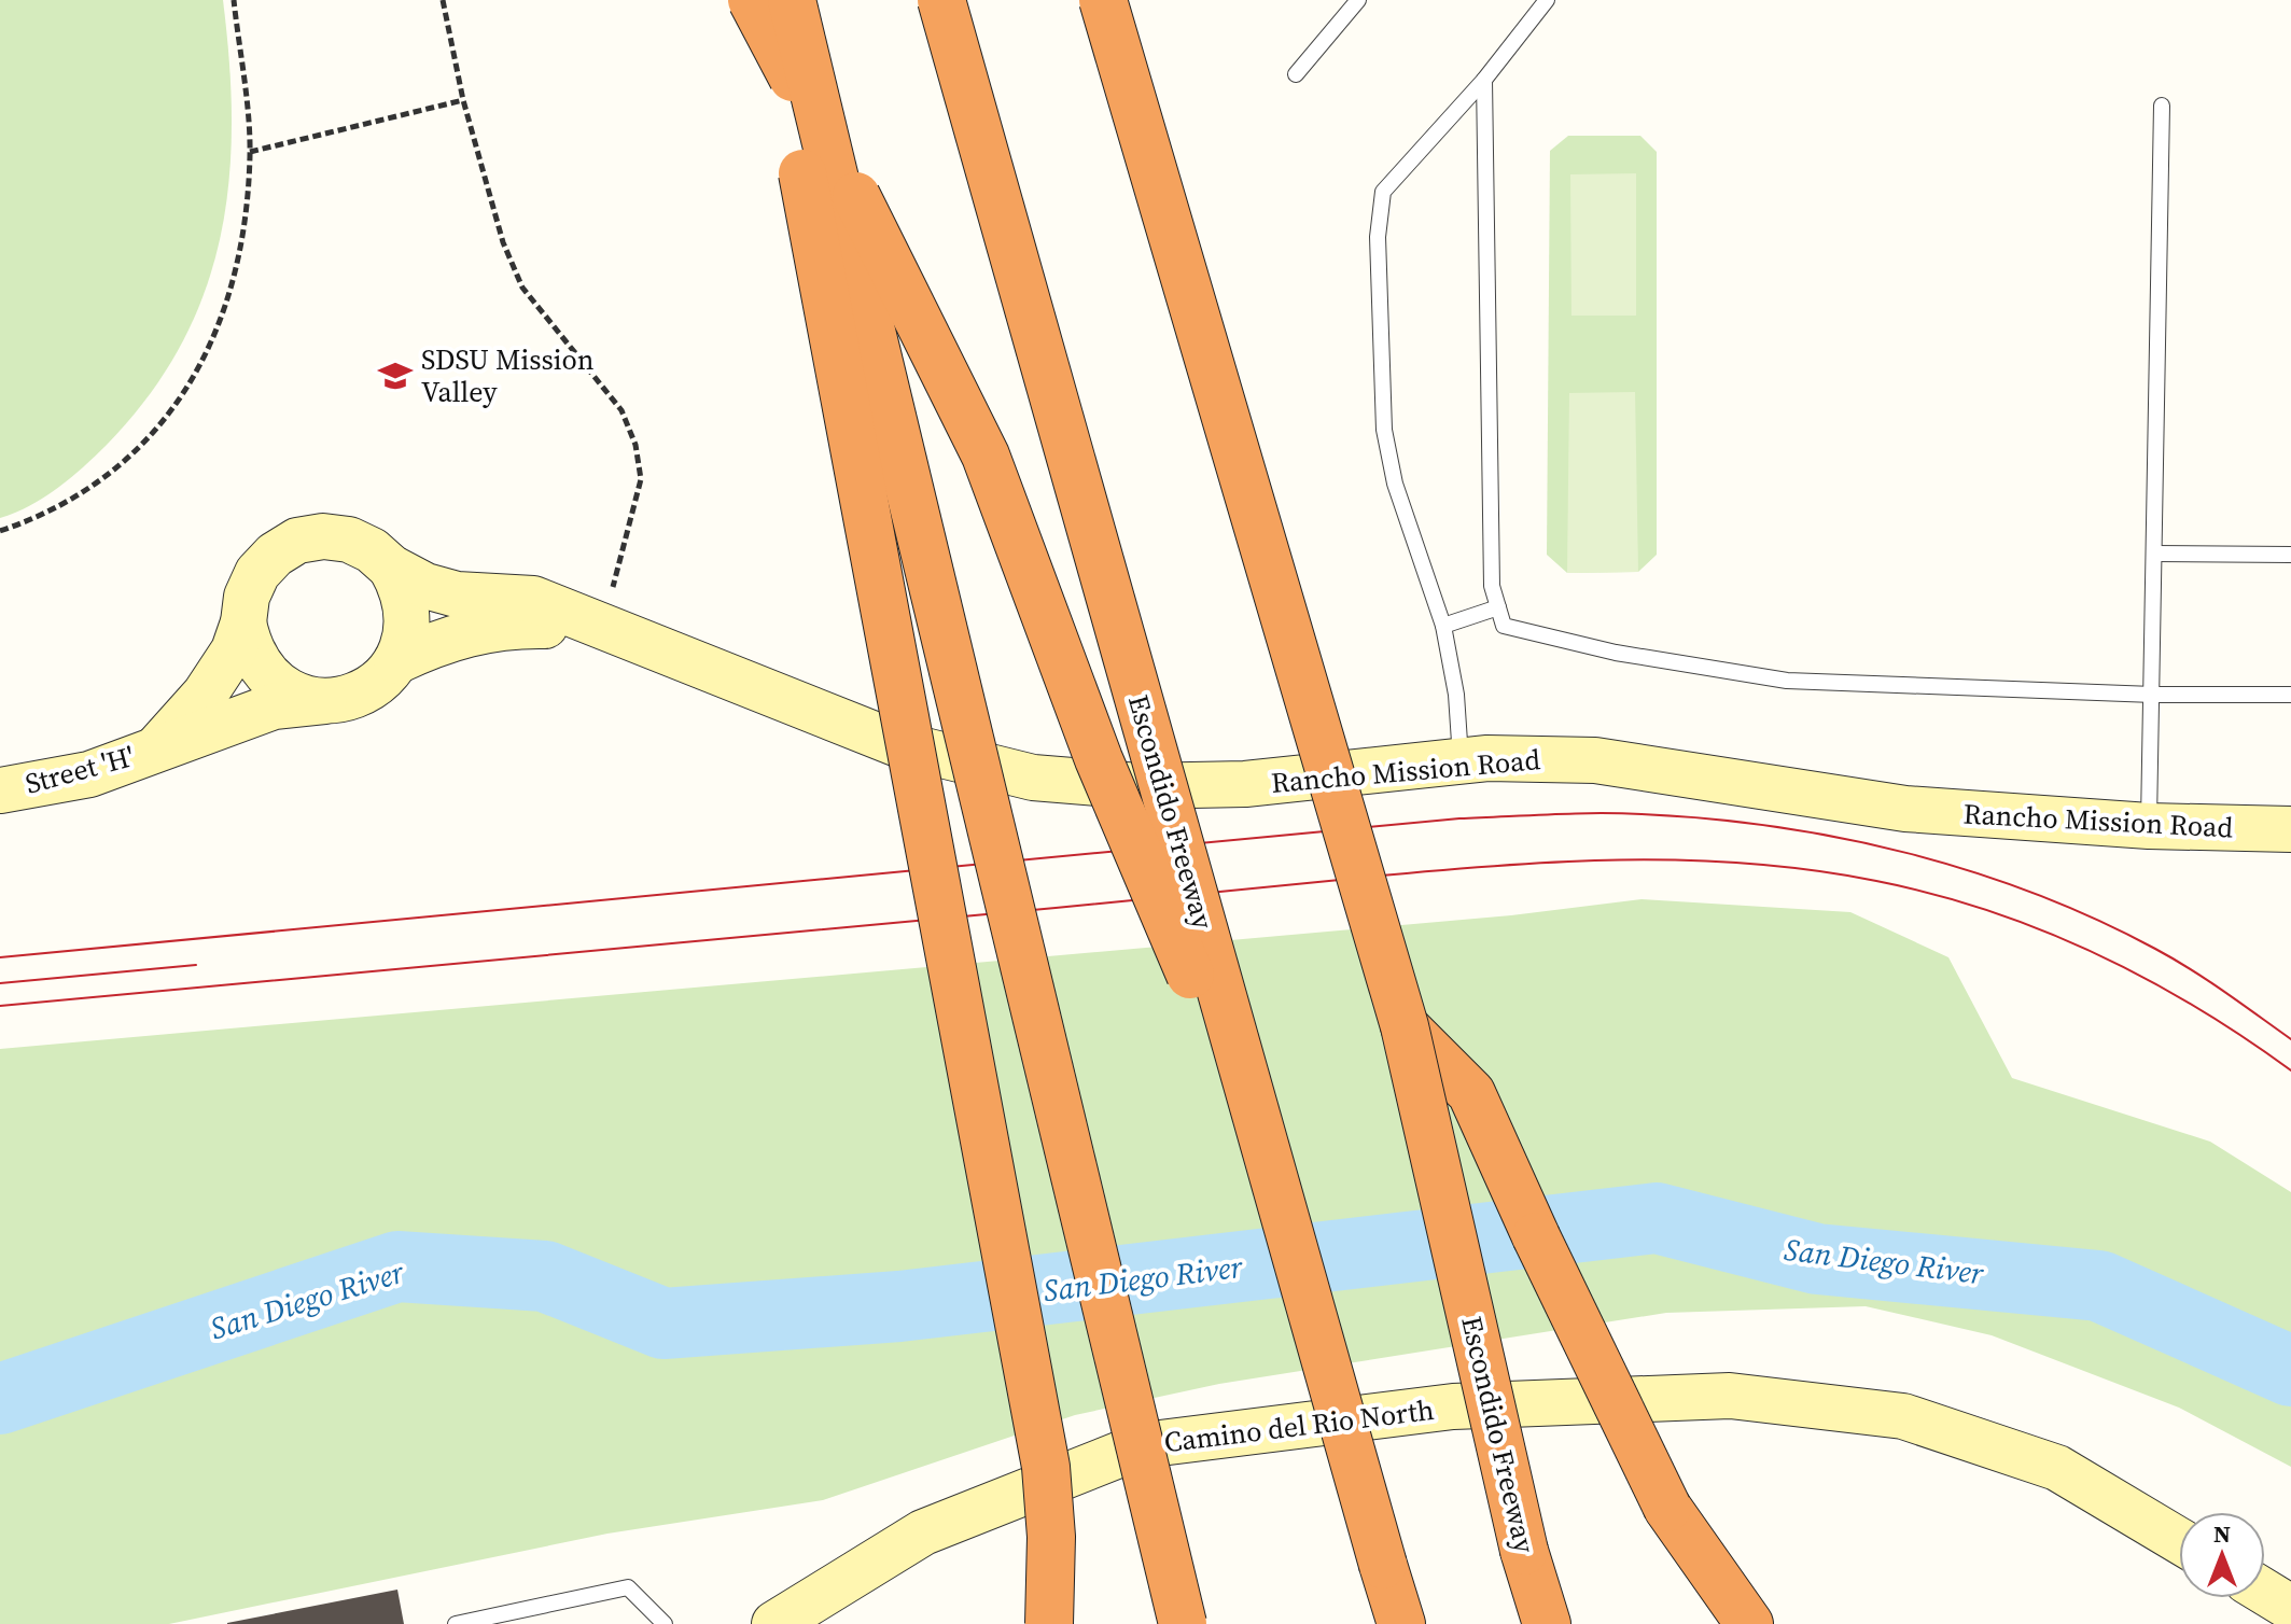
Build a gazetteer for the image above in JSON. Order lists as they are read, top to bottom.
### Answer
{
  "streets": {
    "highway": ["Escondido Freeway"],
    "street": ["Street 'H'", "Rancho Mission Road", "Camino del Rio North"]
  },
  "crossings": [
    ["Street 'H'", "Rancho Mission Road"]
  ],
  "water": ["San Diego River"],
  "places": {
    "school or university": ["SDSU Mission Valley"]
  },
  "north": "top"
}
